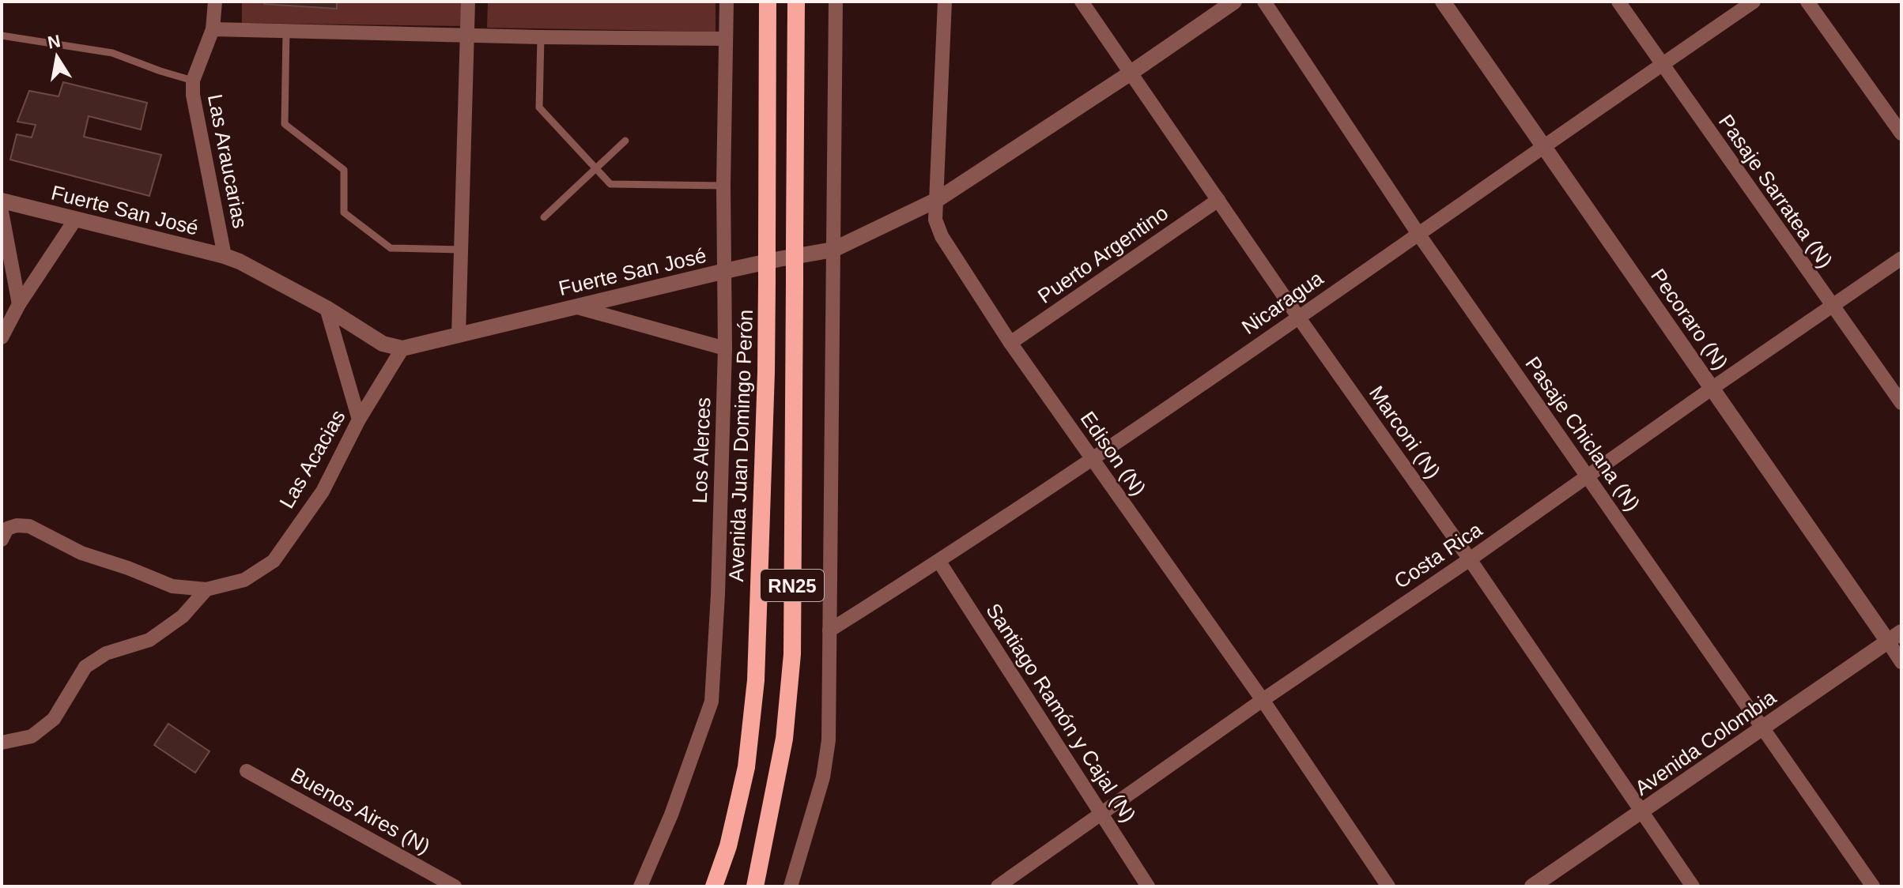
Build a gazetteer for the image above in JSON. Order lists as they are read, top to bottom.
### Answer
{
  "streets": {
    "highway": ["Avenida Juan Domingo Perón", "RN25"],
    "street": [
      "Las Araucarias",
      "Pasaje Sarratea (N)",
      "Fuerte San José",
      "Puerto Argentino",
      "Nicaragua",
      "Pecoraro (N)",
      "Marconi (N)",
      "Pasaje Chiclana (N)",
      "Los Alerces",
      "Edison (N)",
      "Las Acacias",
      "Costa Rica",
      "Santiago Ramón y Cajal (N)",
      "Avenida Colombia",
      "Buenos Aires (N)"
    ]
  },
  "crossings": [
    ["Las Araucarias", "Fuerte San José"],
    ["Pasaje Sarratea (N)", "Nicaragua"],
    ["Pasaje Sarratea (N)", "Costa Rica"],
    ["Fuerte San José", "Marconi (N)"],
    ["Fuerte San José", "Los Alerces"],
    ["Fuerte San José", "Edison (N)"],
    ["Fuerte San José", "Las Acacias"],
    ["Puerto Argentino", "Marconi (N)"],
    ["Puerto Argentino", "Edison (N)"],
    ["Nicaragua", "Pecoraro (N)"],
    ["Nicaragua", "Marconi (N)"],
    ["Nicaragua", "Pasaje Chiclana (N)"],
    ["Nicaragua", "Edison (N)"],
    ["Nicaragua", "Santiago Ramón y Cajal (N)"],
    ["Pecoraro (N)", "Costa Rica"],
    ["Pecoraro (N)", "Avenida Colombia"],
    ["Marconi (N)", "Costa Rica"],
    ["Marconi (N)", "Avenida Colombia"],
    ["Pasaje Chiclana (N)", "Costa Rica"],
    ["Pasaje Chiclana (N)", "Avenida Colombia"],
    ["Edison (N)", "Costa Rica"],
    ["Costa Rica", "Santiago Ramón y Cajal (N)"]
  ],
  "north": "top"
}
